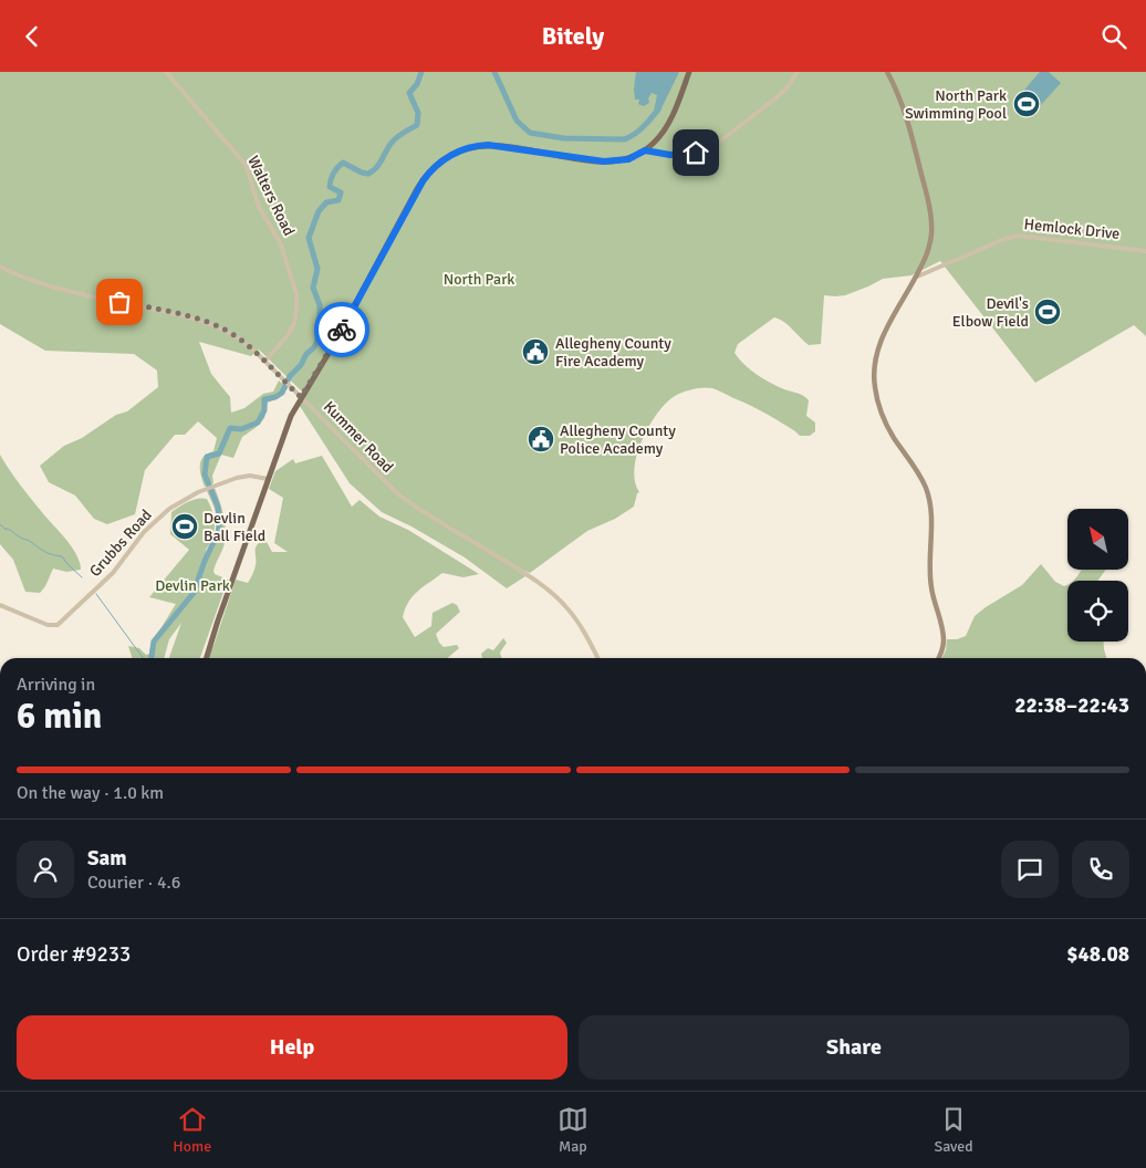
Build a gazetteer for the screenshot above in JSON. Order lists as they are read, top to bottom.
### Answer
{
  "streets": {
    "street": [
      "Walters Road",
      "Hemlock Drive",
      "Kummer Road",
      "Grubbs Road"
    ]
  },
  "crossings": [
    ["Walters Road", "Kummer Road"]
  ],
  "parks": ["North Park", "Devlin Park"],
  "places": {
    "sports": ["North Park Swimming Pool", "Devil's Elbow Field", "Devlin Ball Field"],
    "public building": ["Allegheny County Fire Academy", "Allegheny County Police Academy"]
  },
  "north": "top left",
  "page": {
    "header": "Bitely",
    "heading": ["6 min", "Arriving in", "22:38–22:43"],
    "panel": [
      "Sam",
      "Courier · 4.6",
      "Order #9233",
      "$48.08"
    ],
    "bar": "On the way · 1.0 km",
    "buttons": ["Help", "Share"],
    "tabs": ["Home", "Map", "Saved"]
  }
}
